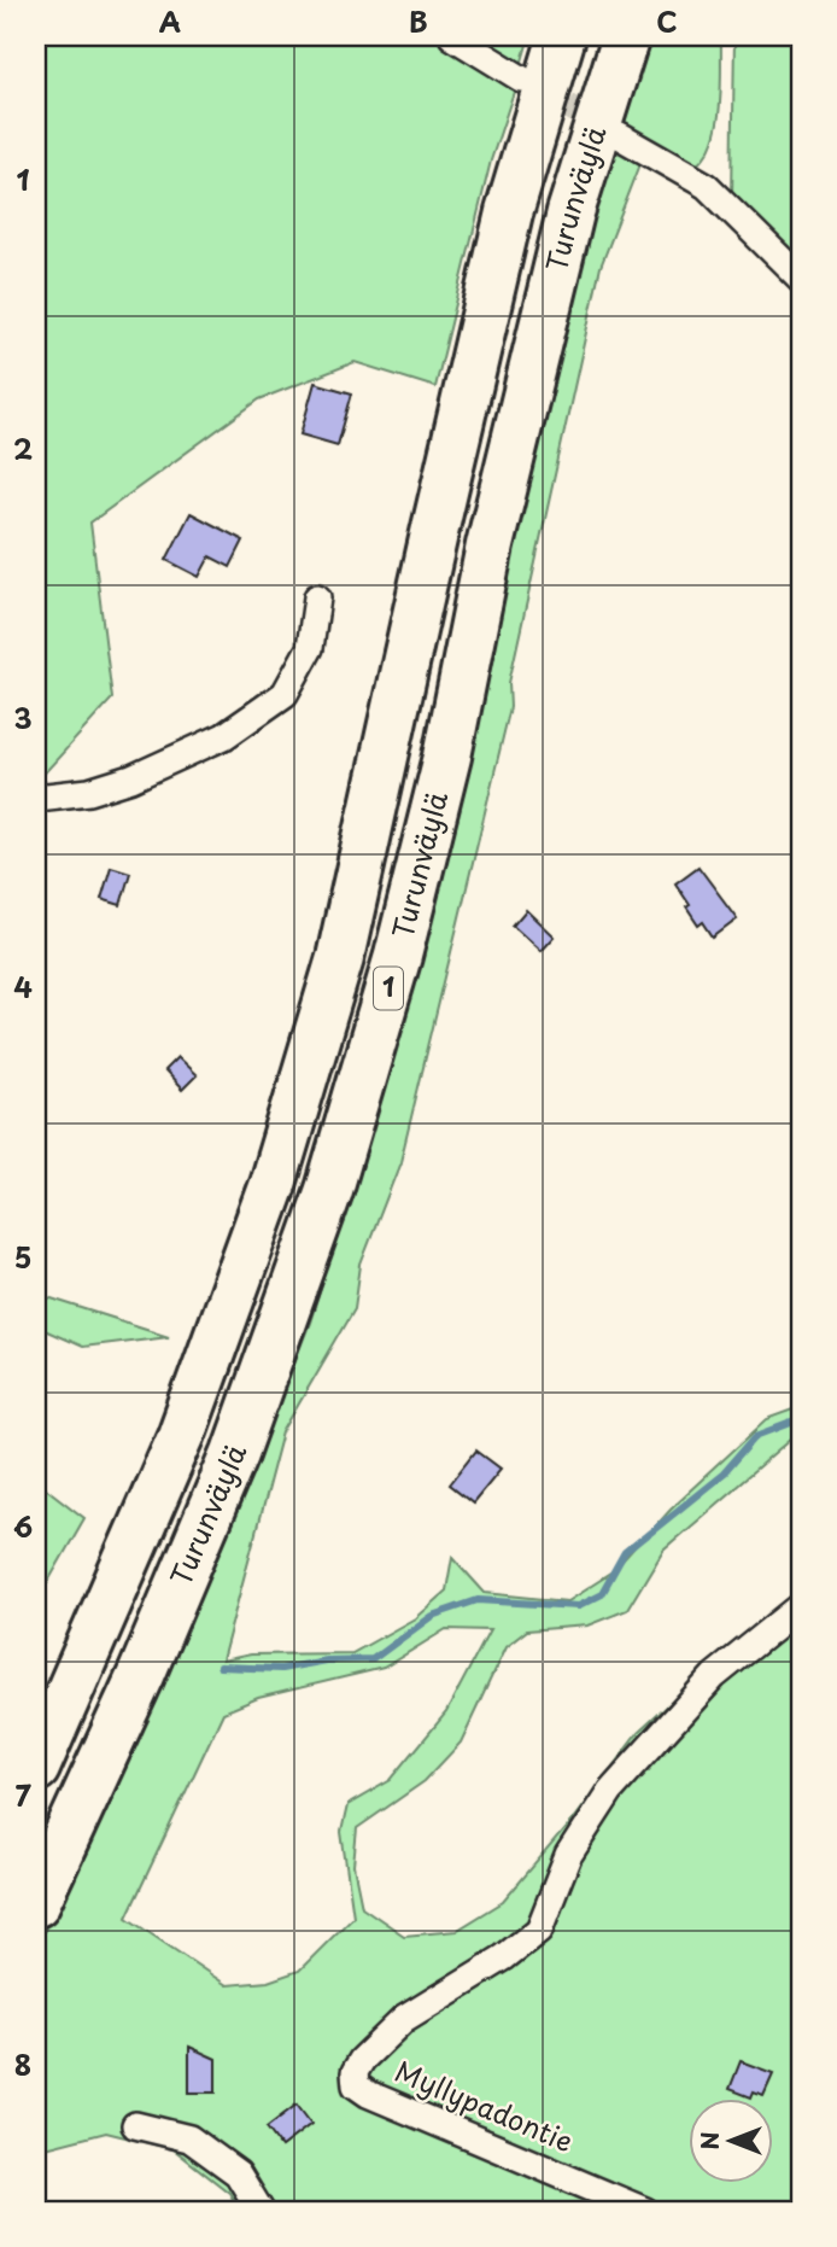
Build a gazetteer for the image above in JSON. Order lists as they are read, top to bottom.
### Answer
{
  "streets": {
    "highway": ["Turunväylä", "1"],
    "street": ["Myllypadontie"]
  },
  "north": "left",
  "grid": {
    "columns": ["A", "B", "C"],
    "rows": [
      "1",
      "2",
      "3",
      "4",
      "5",
      "6",
      "7",
      "8"
    ]
  }
}
